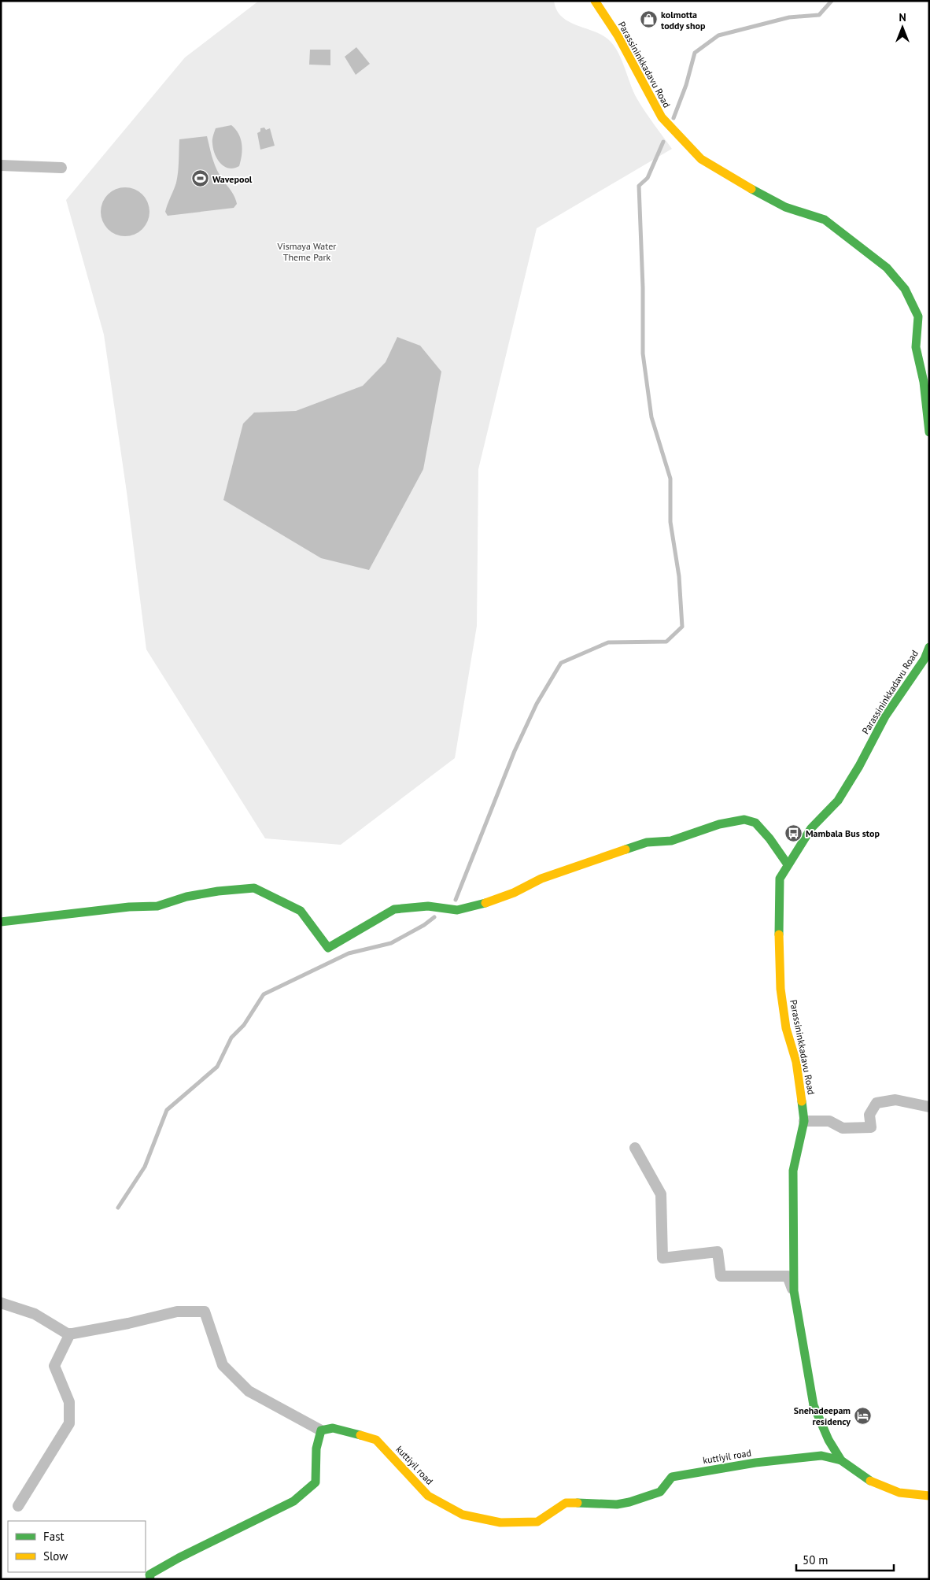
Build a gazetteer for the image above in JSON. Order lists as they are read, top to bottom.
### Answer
{
  "streets": {
    "street": ["Parassininkkadavu Road", "kuttiyil road"]
  },
  "crossings": [
    ["Parassininkkadavu Road", "kuttiyil road"]
  ],
  "parks": ["Vismaya Water Theme Park"],
  "places": {
    "shop": ["kolmotta toddy shop"],
    "sports": ["Wavepool"],
    "bus stop": ["Mambala Bus stop"],
    "hotel": ["Snehadeepam residency"]
  },
  "legend": ["Fast", "Slow"],
  "scale_bar": "50 m",
  "north": "top"
}
